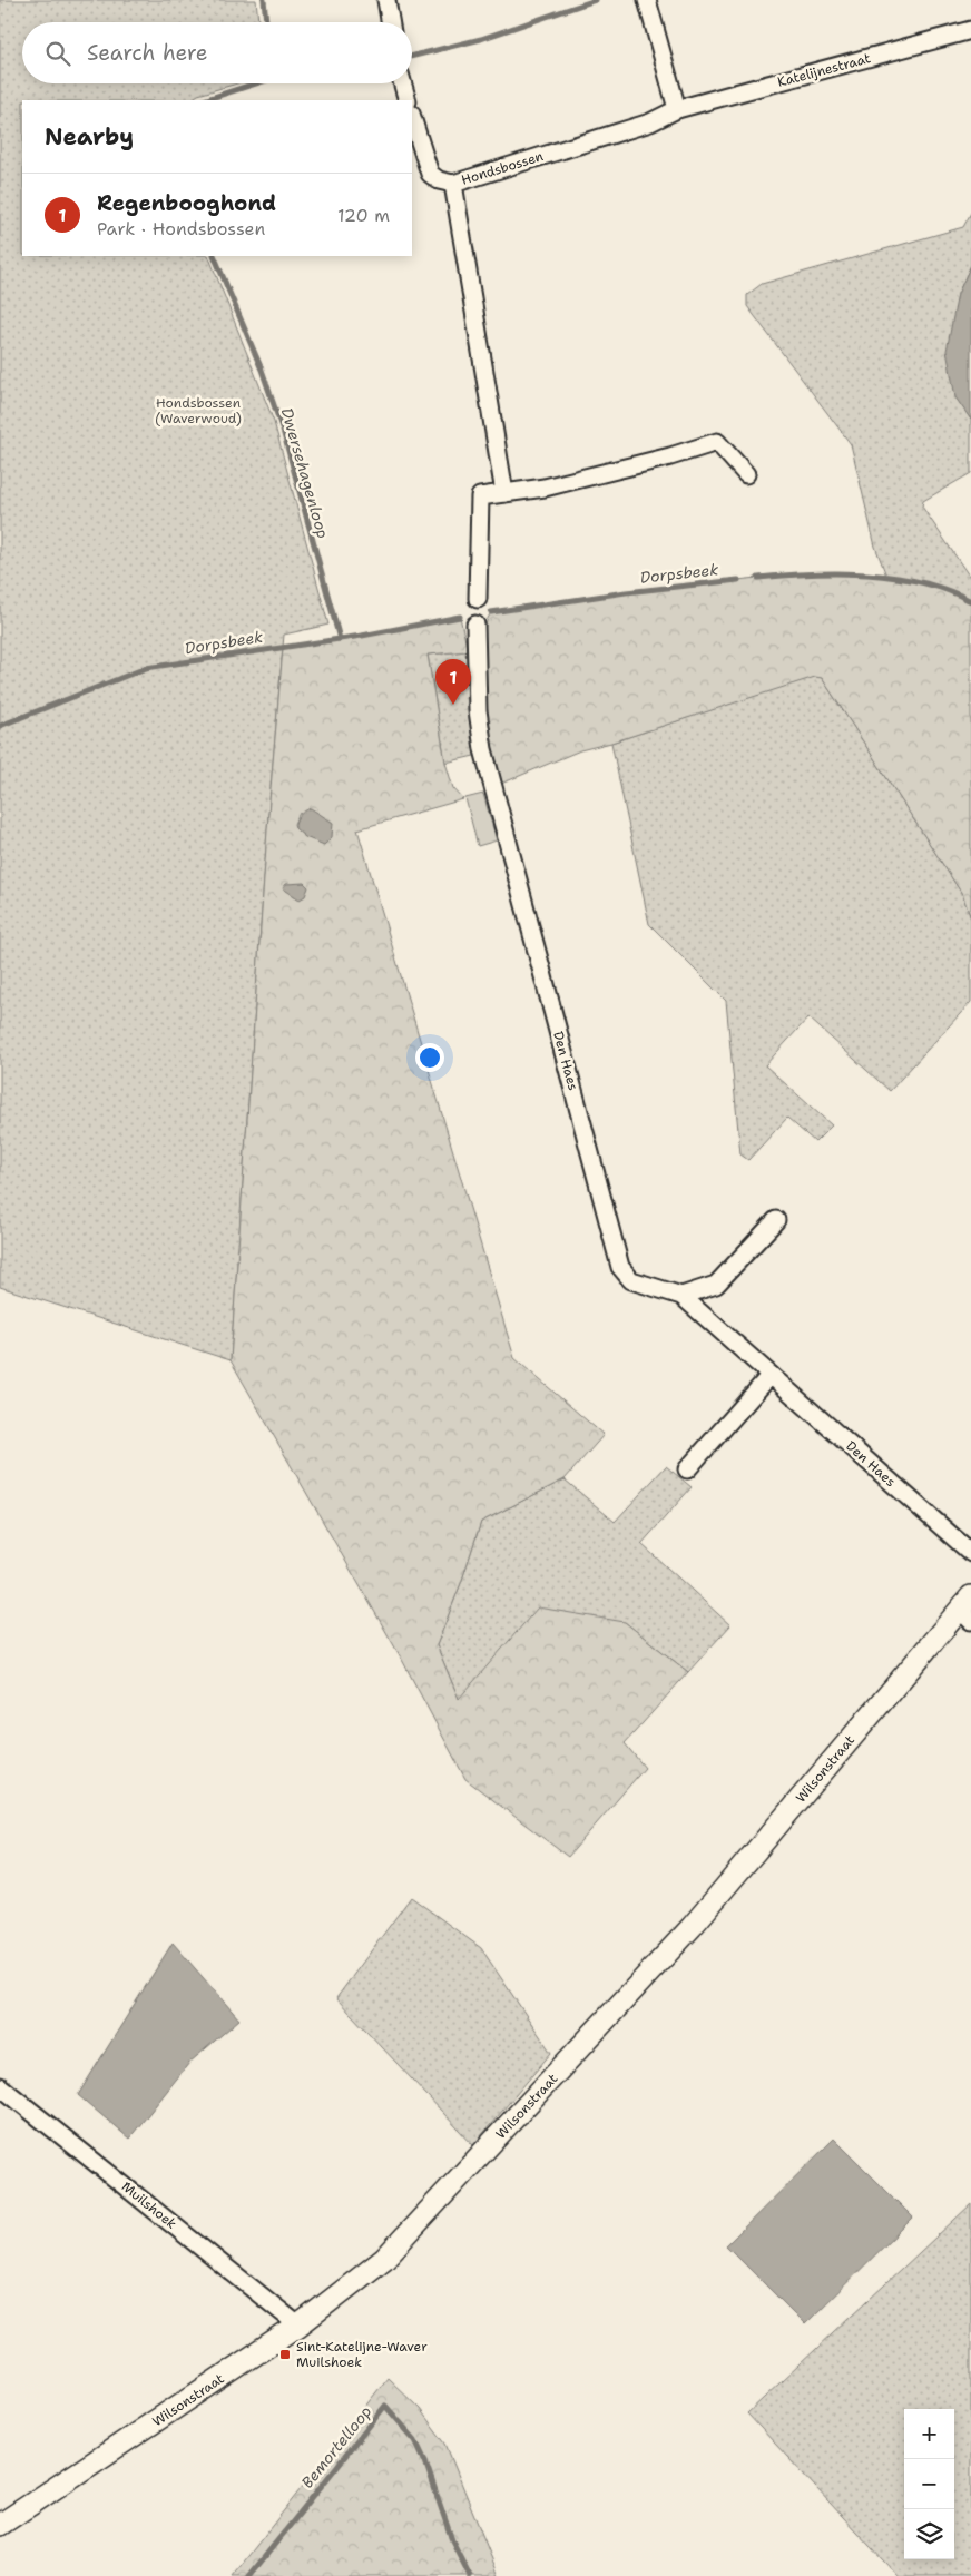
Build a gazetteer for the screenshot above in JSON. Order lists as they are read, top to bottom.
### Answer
{
  "streets": {
    "street": [
      "Katelijnestraat",
      "Hondsbossen",
      "Den Haes",
      "Wilsonstraat",
      "Muilshoek"
    ]
  },
  "crossings": [
    ["Katelijnestraat", "Hondsbossen"],
    ["Wilsonstraat", "Muilshoek"]
  ],
  "water": ["Dwersehagenloop", "Dorpsbeek", "Bemortelloop"],
  "parks": ["Hondsbossen (Waverwoud)"],
  "places": {
    "transit": ["Sint-Katelijne-Waver Muilshoek"]
  },
  "page": {
    "search": "Search here",
    "heading": "Nearby",
    "list": [
      {
        "mark": "1",
        "name": "Regenbooghond",
        "note": "Park · Hondsbossen",
        "value": "120 m"
      }
    ],
    "pins": "1",
    "map_buttons": ["+", "−"]
  }
}
